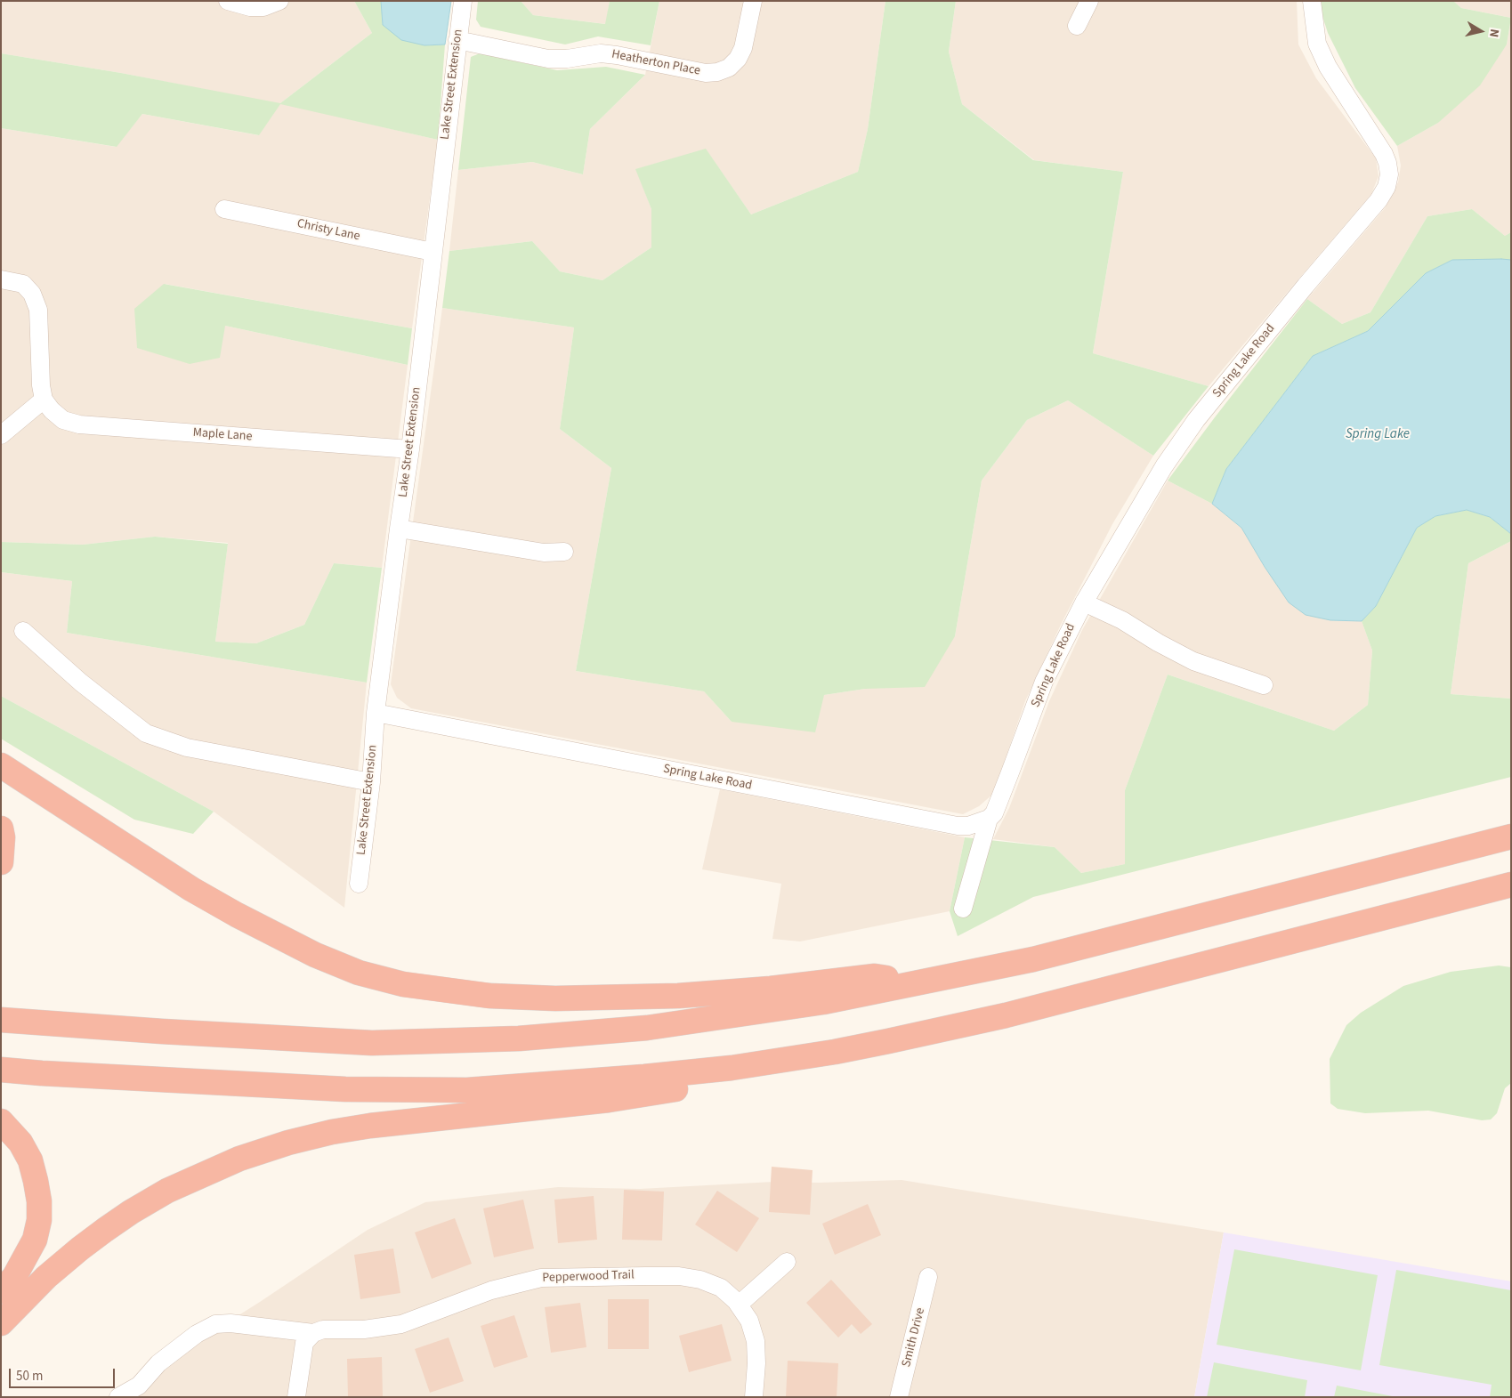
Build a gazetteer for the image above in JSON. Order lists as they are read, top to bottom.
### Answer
{
  "streets": {
    "street": [
      "Heatherton Place",
      "Lake Street Extension",
      "Christy Lane",
      "Spring Lake Road",
      "Maple Lane",
      "Pepperwood Trail",
      "Smith Drive"
    ]
  },
  "crossings": [
    ["Heatherton Place", "Lake Street Extension"],
    ["Lake Street Extension", "Christy Lane"],
    ["Lake Street Extension", "Spring Lake Road"],
    ["Lake Street Extension", "Maple Lane"]
  ],
  "water": ["Spring Lake"],
  "scale_bar": "50 m",
  "north": "right"
}
